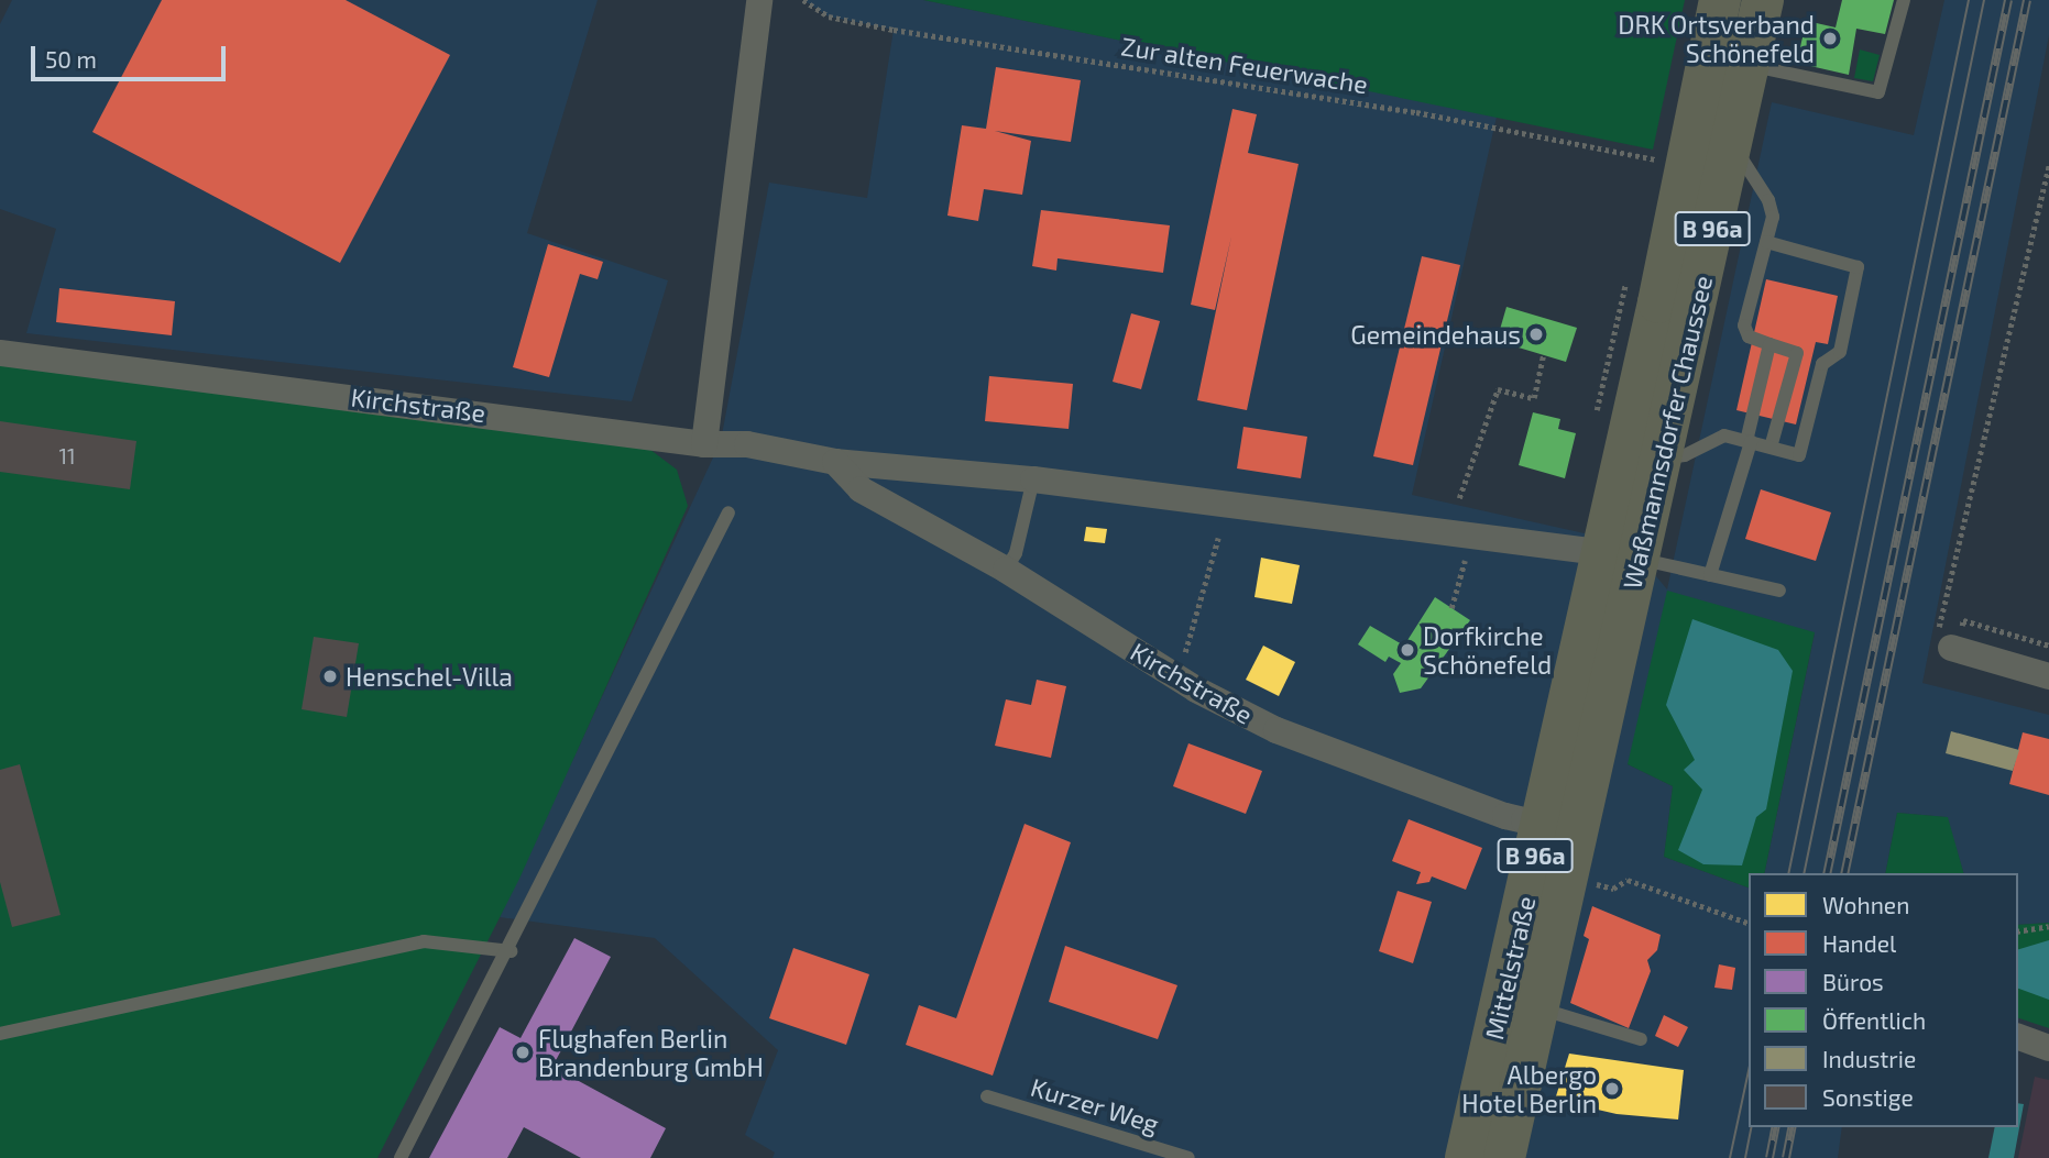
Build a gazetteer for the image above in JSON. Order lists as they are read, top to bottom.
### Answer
{
  "streets": {
    "main road": ["B 96a", "Waßmannsdorfer Chaussee", "Mittelstraße"],
    "street": ["Kirchstraße"],
    "lane": ["Kurzer Weg"],
    "path": ["Zur alten Feuerwache"]
  },
  "crossings": [
    ["Zur alten Feuerwache", "Waßmannsdorfer Chaussee"],
    ["Kirchstraße", "Waßmannsdorfer Chaussee"],
    ["Kirchstraße", "Mittelstraße"],
    ["Waßmannsdorfer Chaussee", "Mittelstraße"]
  ],
  "places": [
    "DRK Ortsverband Schönefeld",
    "Gemeindehaus",
    "Dorfkirche Schönefeld",
    "Henschel-Villa",
    "Flughafen Berlin Brandenburg GmbH",
    "Albergo Hotel Berlin"
  ],
  "house_numbers": ["11"],
  "legend": [
    "Wohnen",
    "Handel",
    "Büros",
    "Öffentlich",
    "Industrie",
    "Sonstige"
  ],
  "scale_bar": "50 m"
}
